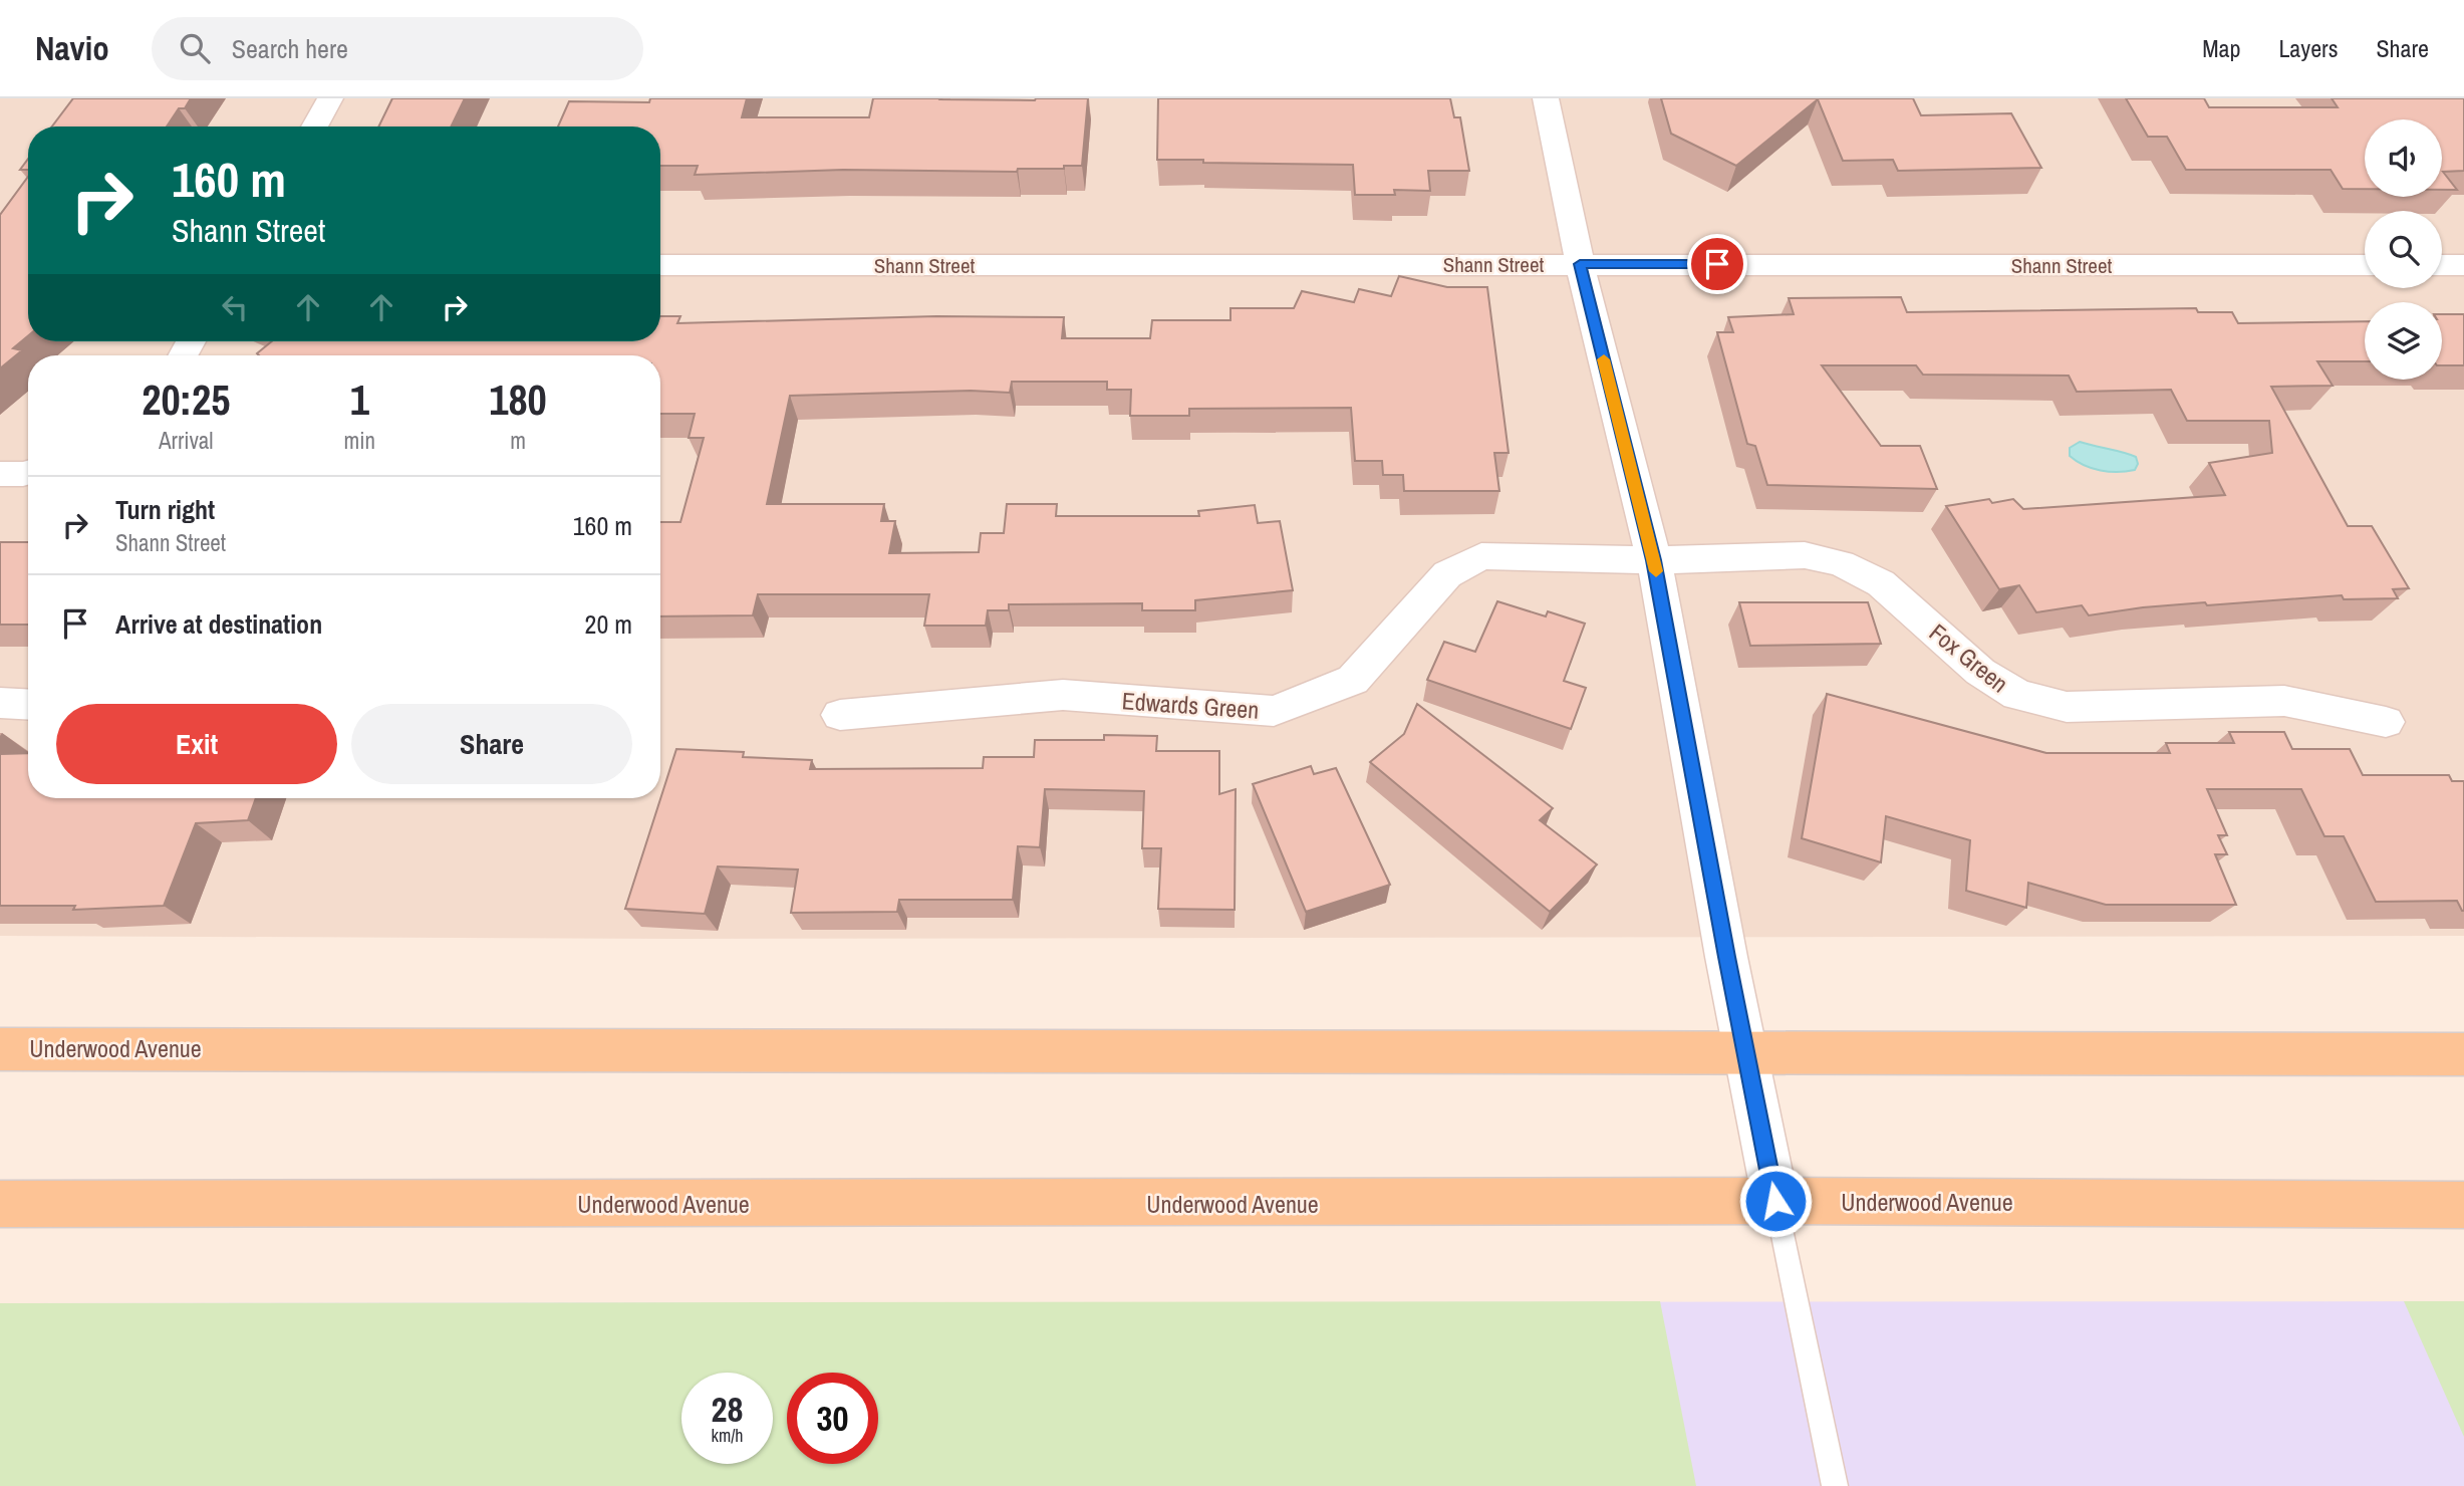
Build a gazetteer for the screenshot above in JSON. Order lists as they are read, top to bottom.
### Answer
{
  "streets": {
    "main road": ["Underwood Avenue"],
    "street": ["Shann Street", "Fox Green", "Edwards Green"]
  },
  "crossings": [
    ["Fox Green", "Edwards Green"]
  ],
  "page": {
    "header": "Navio",
    "search": "Search here",
    "nav": ["Map", "Layers", "Share"],
    "turn": ["160 m", "Shann Street"],
    "eta": [
      "20:25",
      "Arrival",
      "1",
      "min",
      "180",
      "m"
    ],
    "list": [
      {
        "name": "Turn right",
        "note": "Shann Street",
        "value": "160 m"
      },
      {
        "name": "Arrive at destination",
        "value": "20 m"
      }
    ],
    "buttons": ["Exit", "Share"],
    "speed": "28 km/h",
    "limit": "30"
  }
}
